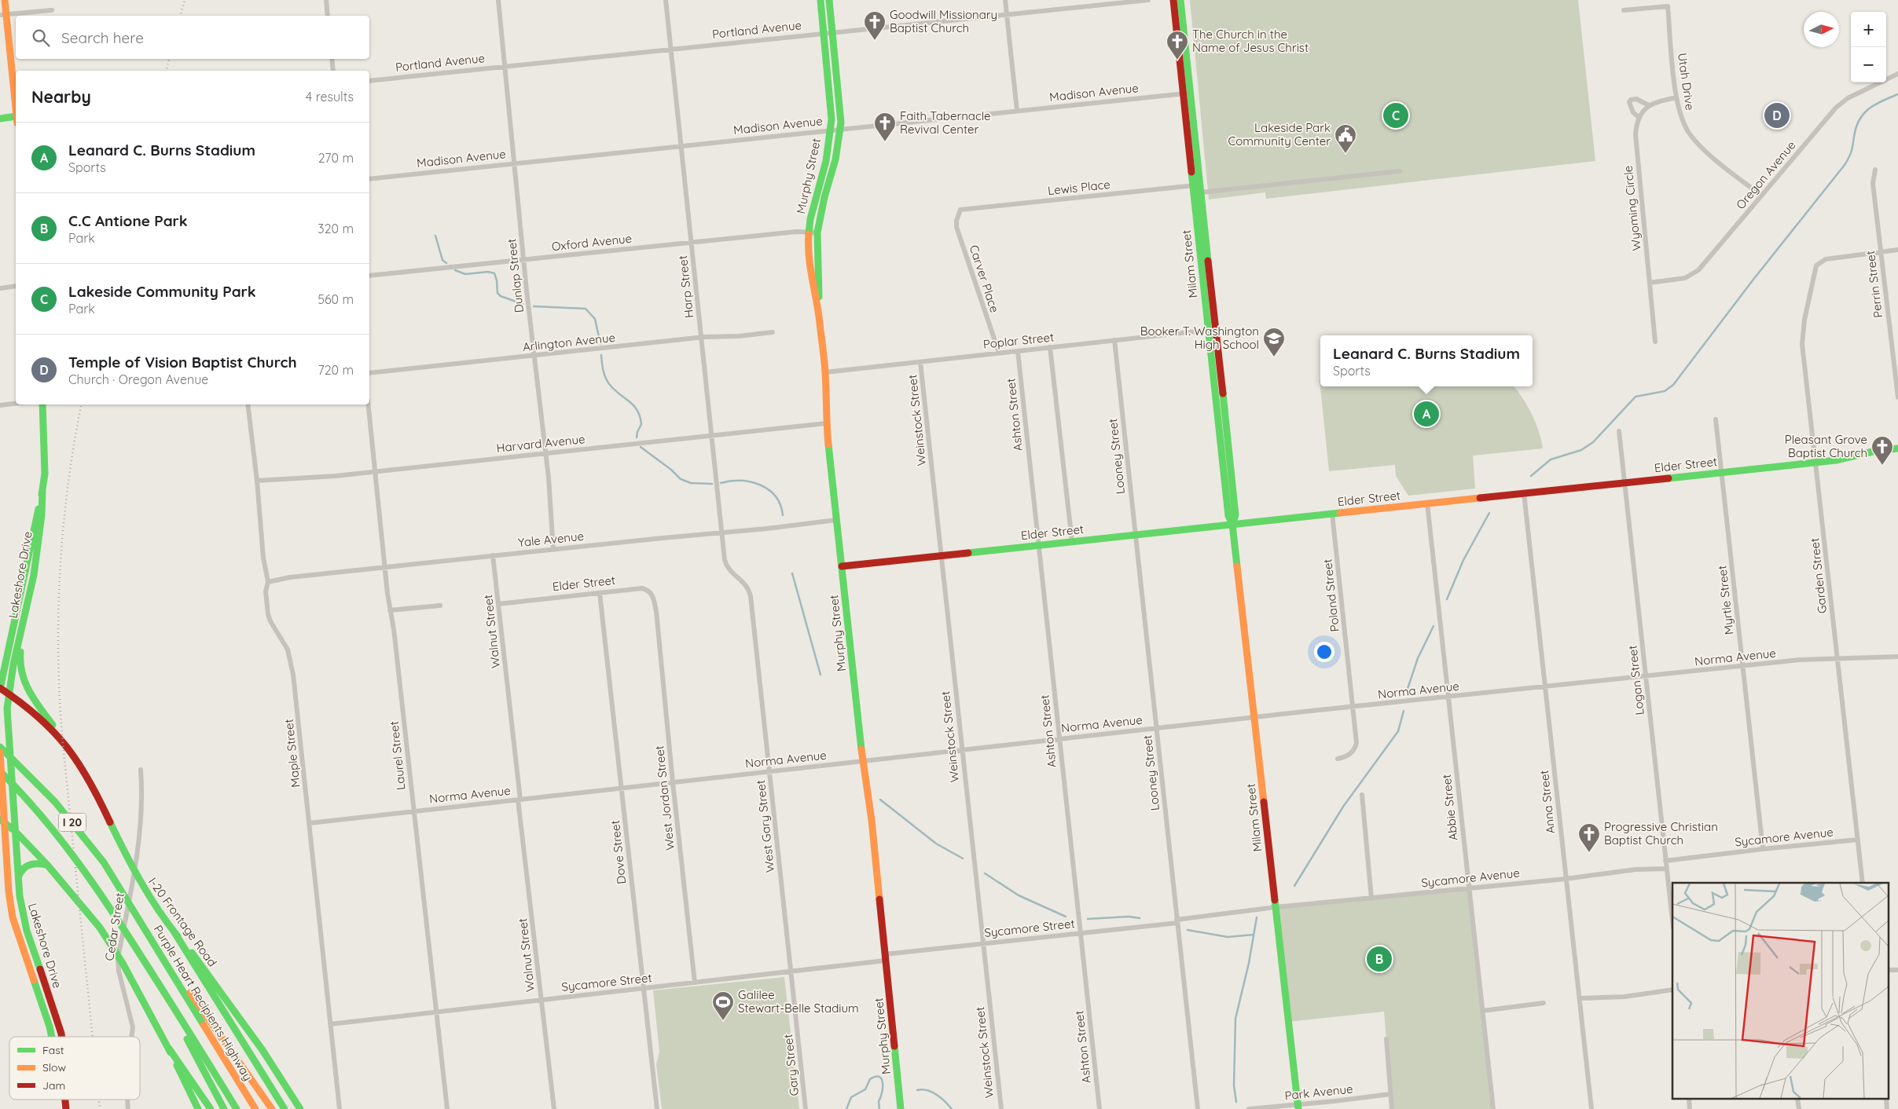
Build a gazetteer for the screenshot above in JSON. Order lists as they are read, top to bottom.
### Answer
{
  "streets": {
    "main road": [
      "Murphy Street",
      "Milam Street",
      "Elder Street",
      "Lakeshore Drive",
      "I 20",
      "I-20 Frontage Road",
      "Purple Heart Recipients Highway"
    ],
    "street": [
      "Portland Avenue",
      "Utah Drive",
      "Madison Avenue",
      "Oregon Avenue",
      "Lewis Place",
      "Wyoming Circle",
      "Oxford Avenue",
      "Dunlap Street",
      "Carver Place",
      "Perrin Street",
      "Harp Street",
      "Poplar Street",
      "Arlington Avenue",
      "Ashton Street",
      "Weinstock Street",
      "Harvard Avenue",
      "Looney Street",
      "Yale Avenue",
      "Garden Street",
      "Poland Street",
      "Myrtle Street",
      "Walnut Street",
      "Norma Avenue",
      "Logan Street",
      "Maple Street",
      "Laurel Street",
      "West Jordan Street",
      "Anna Street",
      "Abbie Street",
      "West Gary Street",
      "Sycamore Avenue",
      "Dove Street",
      "Cedar Street",
      "Sycamore Street",
      "Gary Street",
      "Park Avenue"
    ]
  },
  "crossings": [
    ["Portland Avenue", "Murphy Street"],
    ["Portland Avenue", "Dunlap Street"],
    ["Portland Avenue", "Harp Street"],
    ["Utah Drive", "Oregon Avenue"],
    ["Madison Avenue", "Murphy Street"],
    ["Madison Avenue", "Milam Street"],
    ["Madison Avenue", "Dunlap Street"],
    ["Madison Avenue", "Harp Street"],
    ["Oregon Avenue", "Wyoming Circle"],
    ["Murphy Street", "Oxford Avenue"],
    ["Murphy Street", "Poplar Street"],
    ["Murphy Street", "Harvard Avenue"],
    ["Murphy Street", "Elder Street"],
    ["Murphy Street", "Yale Avenue"],
    ["Murphy Street", "Norma Avenue"],
    ["Murphy Street", "Sycamore Street"],
    ["Lewis Place", "Milam Street"],
    ["Lewis Place", "Carver Place"],
    ["Oxford Avenue", "Dunlap Street"],
    ["Oxford Avenue", "Harp Street"],
    ["Milam Street", "Poplar Street"],
    ["Milam Street", "Elder Street"],
    ["Milam Street", "Norma Avenue"],
    ["Milam Street", "Sycamore Avenue"],
    ["Milam Street", "Sycamore Street"],
    ["Milam Street", "Park Avenue"],
    ["Dunlap Street", "Arlington Avenue"],
    ["Dunlap Street", "Harvard Avenue"],
    ["Dunlap Street", "Yale Avenue"],
    ["Carver Place", "Poplar Street"],
    ["Perrin Street", "Garden Street"],
    ["Harp Street", "Arlington Avenue"],
    ["Harp Street", "Harvard Avenue"],
    ["Harp Street", "Yale Avenue"],
    ["Harp Street", "West Gary Street"],
    ["Poplar Street", "Ashton Street"],
    ["Poplar Street", "Weinstock Street"],
    ["Poplar Street", "Looney Street"],
    ["Ashton Street", "Elder Street"],
    ["Ashton Street", "Norma Avenue"],
    ["Ashton Street", "Sycamore Street"],
    ["Weinstock Street", "Elder Street"],
    ["Weinstock Street", "Norma Avenue"],
    ["Weinstock Street", "Sycamore Street"],
    ["Harvard Avenue", "Maple Street"],
    ["Harvard Avenue", "Laurel Street"],
    ["Looney Street", "Elder Street"],
    ["Looney Street", "Norma Avenue"],
    ["Looney Street", "Sycamore Street"],
    ["Elder Street", "Garden Street"],
    ["Elder Street", "Poland Street"],
    ["Elder Street", "Myrtle Street"],
    ["Elder Street", "Walnut Street"],
    ["Elder Street", "Logan Street"],
    ["Elder Street", "West Jordan Street"],
    ["Elder Street", "Anna Street"],
    ["Elder Street", "Abbie Street"],
    ["Elder Street", "Dove Street"],
    ["Yale Avenue", "Walnut Street"],
    ["Yale Avenue", "Maple Street"],
    ["Yale Avenue", "Laurel Street"],
    ["Lakeshore Drive", "I-20 Frontage Road"],
    ["Garden Street", "Norma Avenue"],
    ["Garden Street", "Sycamore Avenue"],
    ["Poland Street", "Norma Avenue"],
    ["Myrtle Street", "Norma Avenue"],
    ["Myrtle Street", "Sycamore Avenue"],
    ["Walnut Street", "Norma Avenue"],
    ["Walnut Street", "Sycamore Street"],
    ["Norma Avenue", "Logan Street"],
    ["Norma Avenue", "Maple Street"],
    ["Norma Avenue", "Laurel Street"],
    ["Norma Avenue", "West Jordan Street"],
    ["Norma Avenue", "Anna Street"],
    ["Norma Avenue", "Abbie Street"],
    ["Norma Avenue", "West Gary Street"],
    ["Norma Avenue", "Dove Street"],
    ["Logan Street", "Sycamore Avenue"],
    ["Maple Street", "Sycamore Street"],
    ["Laurel Street", "Sycamore Street"],
    ["West Jordan Street", "Sycamore Street"],
    ["Anna Street", "Sycamore Avenue"],
    ["Abbie Street", "Sycamore Avenue"],
    ["West Gary Street", "Sycamore Street"],
    ["West Gary Street", "Gary Street"],
    ["Sycamore Avenue", "Sycamore Street"],
    ["Dove Street", "Sycamore Street"],
    ["Sycamore Street", "Gary Street"]
  ],
  "places": {
    "church": [
      "Goodwill Missionary Baptist Church",
      "The Church in the Name of Jesus Christ",
      "Faith Tabernacle Revival Center",
      "Pleasant Grove Baptist Church",
      "Progressive Christian Baptist Church"
    ],
    "public building": ["Lakeside Park Community Center"],
    "school or university": ["Booker T. Washington High School"],
    "sports": ["Galilee Stewart-Belle Stadium"]
  },
  "legend": ["Fast", "Slow", "Jam"],
  "north": "right",
  "page": {
    "map_buttons": ["+", "−"],
    "search": "Search here",
    "heading": ["Nearby", "4 results"],
    "pins": [
      "C",
      "D",
      "A",
      "B"
    ],
    "list": [
      {
        "mark": "A",
        "name": "Leanard C. Burns Stadium",
        "note": "Sports",
        "value": "270 m"
      },
      {
        "mark": "B",
        "name": "C.C Antione Park",
        "note": "Park",
        "value": "320 m"
      },
      {
        "mark": "C",
        "name": "Lakeside Community Park",
        "note": "Park",
        "value": "560 m"
      },
      {
        "mark": "D",
        "name": "Temple of Vision Baptist Church",
        "note": "Church · Oregon Avenue",
        "value": "720 m"
      }
    ],
    "popup": ["Leanard C. Burns Stadium", "Sports"]
  }
}
